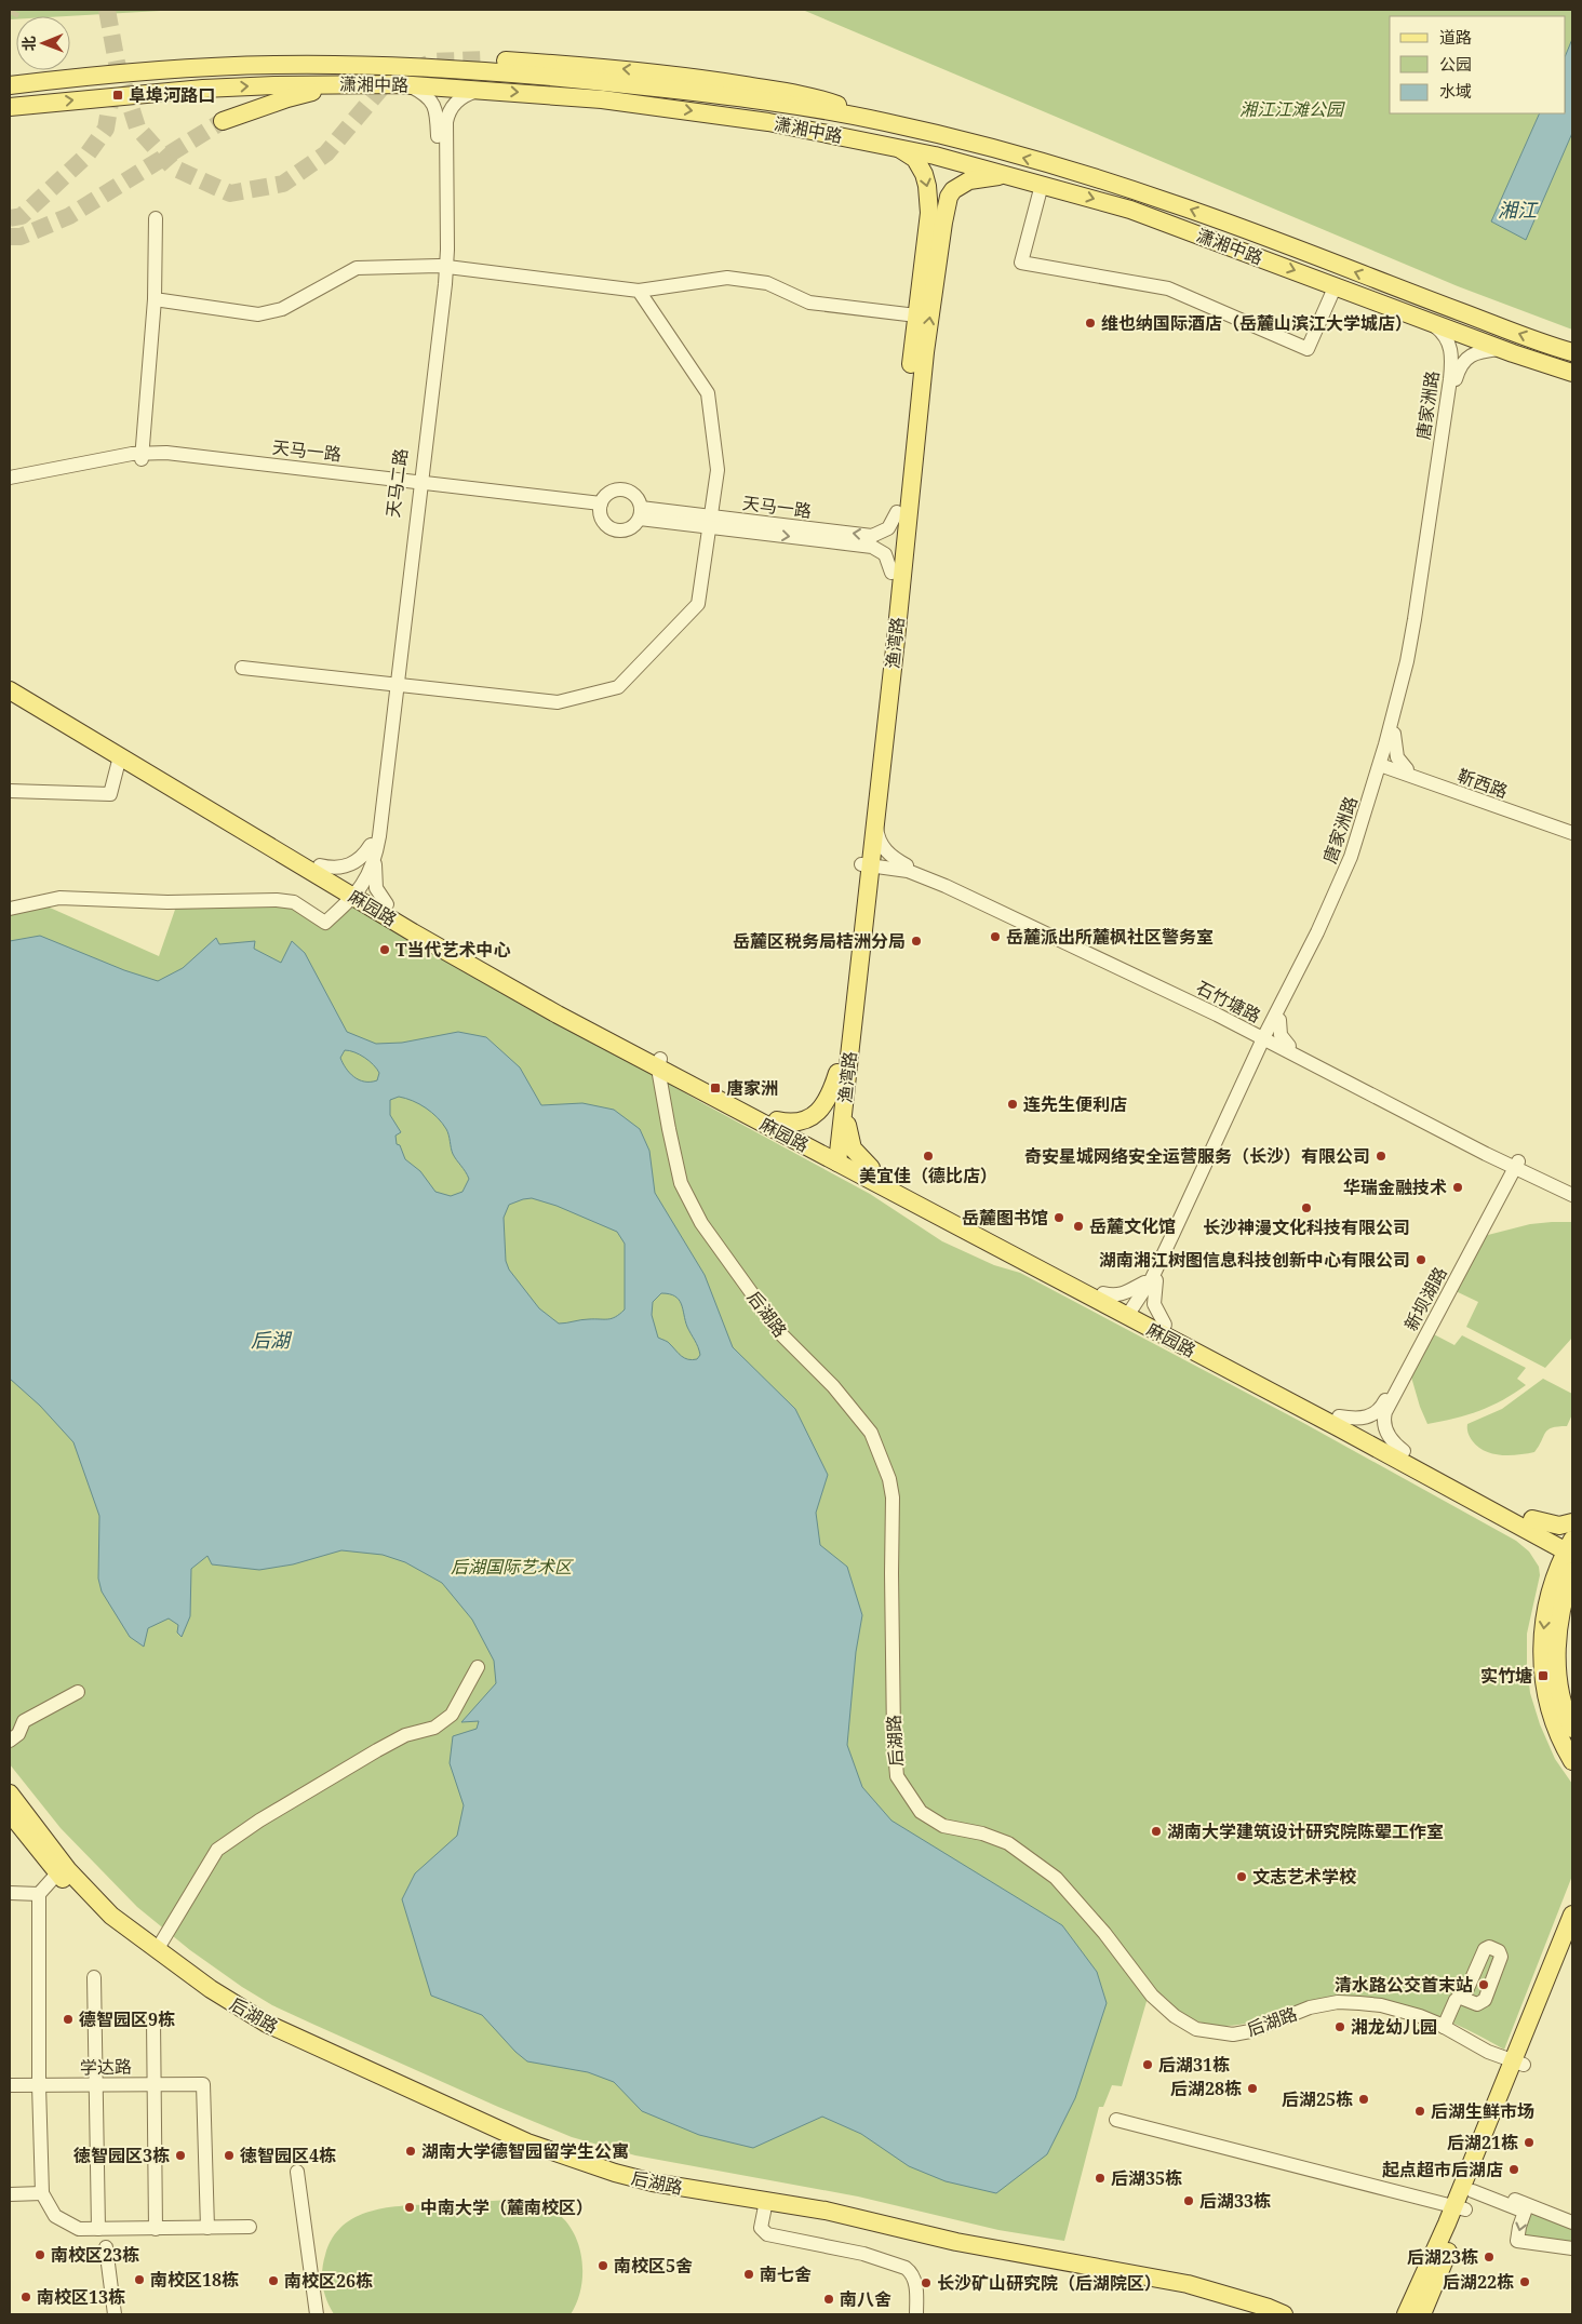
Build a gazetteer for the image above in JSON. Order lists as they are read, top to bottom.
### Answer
{
  "streets": {
    "main road": [
      "潇湘中路",
      "渔湾路",
      "麻园路",
      "后湖路"
    ],
    "street": [
      "唐家洲路",
      "天马一路",
      "天马二路",
      "靳西路",
      "石竹塘路",
      "新坝湖路",
      "学达路"
    ]
  },
  "crossings": [
    ["潇湘中路", "唐家洲路"],
    ["潇湘中路", "天马二路"],
    ["潇湘中路", "渔湾路"],
    ["唐家洲路", "靳西路"],
    ["唐家洲路", "麻园路"],
    ["唐家洲路", "石竹塘路"],
    ["天马一路", "天马二路"],
    ["天马一路", "渔湾路"],
    ["渔湾路", "麻园路"],
    ["渔湾路", "石竹塘路"],
    ["麻园路", "新坝湖路"],
    ["麻园路", "后湖路"],
    ["石竹塘路", "新坝湖路"]
  ],
  "water": ["湘江", "后湖"],
  "parks": ["湘江江滩公园", "后湖国际艺术区"],
  "places": {
    "transit": ["阜埠河路口", "唐家洲", "实竹塘"],
    "other": [
      "维也纳国际酒店（岳麓山滨江大学城店）",
      "岳麓派出所麓枫社区警务室",
      "岳麓区税务局桔洲分局",
      "T当代艺术中心",
      "连先生便利店",
      "美宜佳（德比店）",
      "奇安星城网络安全运营服务（长沙）有限公司",
      "华瑞金融技术",
      "长沙神漫文化科技有限公司",
      "岳麓图书馆",
      "岳麓文化馆",
      "湖南湘江树图信息科技创新中心有限公司",
      "湖南大学建筑设计研究院陈翚工作室",
      "文志艺术学校",
      "清水路公交首末站",
      "德智园区9栋",
      "湘龙幼儿园",
      "后湖31栋",
      "后湖28栋",
      "后湖25栋",
      "后湖生鲜市场",
      "后湖21栋",
      "湖南大学德智园留学生公寓",
      "徳智园区3栋",
      "徳智园区4栋",
      "起点超市后湖店",
      "后湖35栋",
      "后湖33栋",
      "中南大学（麓南校区）",
      "南校区23栋",
      "后湖23栋",
      "南校区5舍",
      "南七舍",
      "南校区18栋",
      "南校区26栋",
      "后湖22栋",
      "长沙矿山研究院（后湖院区）",
      "南校区13栋",
      "南八舍"
    ]
  },
  "legend": ["道路", "公园", "水域"],
  "north": "left"
}
